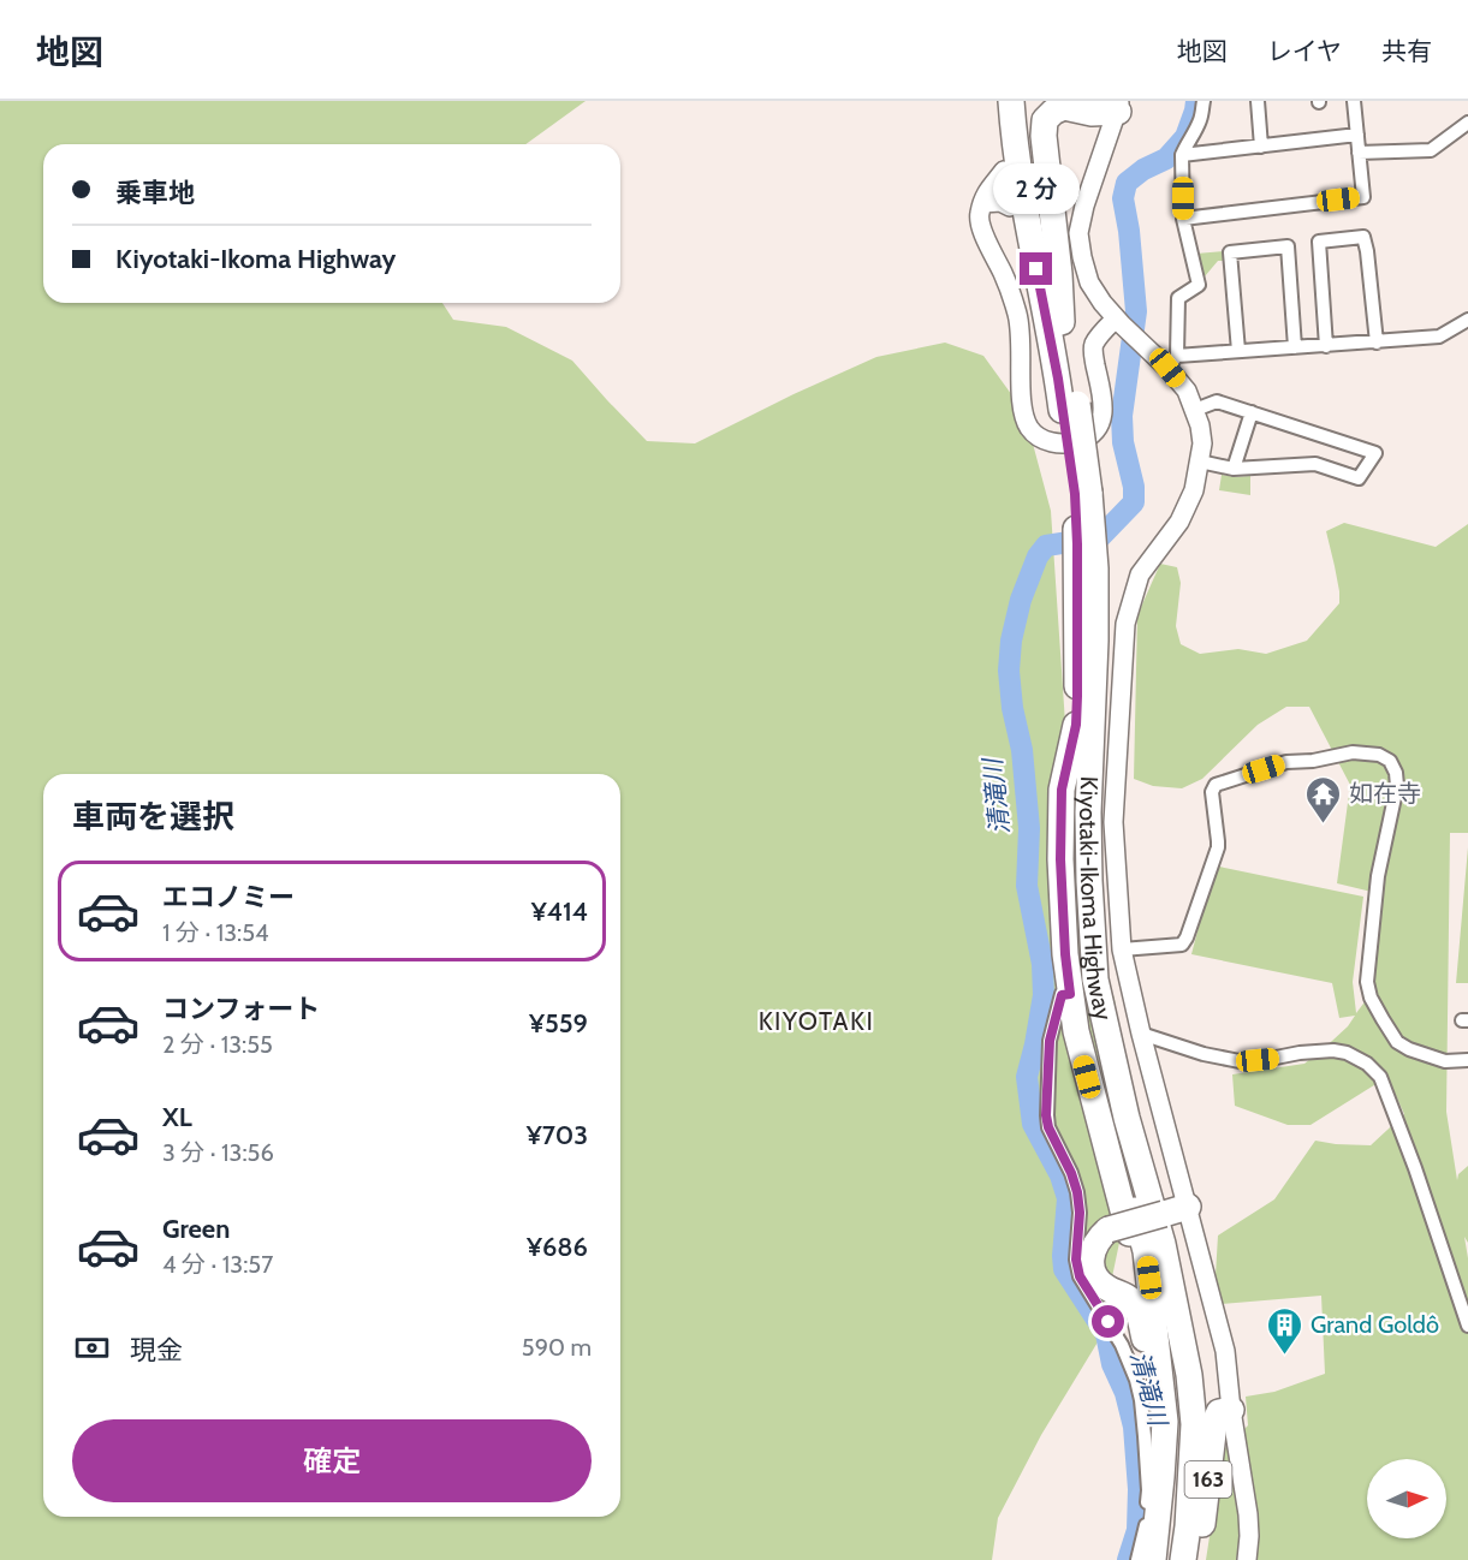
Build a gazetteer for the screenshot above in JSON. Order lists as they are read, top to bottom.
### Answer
{
  "streets": {
    "highway": ["Kiyotaki-Ikoma Highway", "163"]
  },
  "districts": ["KIYOTAKI"],
  "water": ["清滝川"],
  "places": {
    "temple": ["如在寺"],
    "building": ["Grand Goldô"]
  },
  "north": "right",
  "page": {
    "header": "地図",
    "nav": ["地図", "レイヤ", "共有"],
    "banner": ["乗車地", "Kiyotaki-Ikoma Highway"],
    "bubble": "2 分",
    "heading": "車両を選択",
    "list": [
      {
        "name": "エコノミー",
        "note": "1 分 · 13:54",
        "value": "¥414"
      },
      {
        "name": "コンフォート",
        "note": "2 分 · 13:55",
        "value": "¥559"
      },
      {
        "name": "XL",
        "note": "3 分 · 13:56",
        "value": "¥703"
      },
      {
        "name": "Green",
        "note": "4 分 · 13:57",
        "value": "¥686"
      }
    ],
    "pay": ["現金", "590 m"],
    "buttons": "確定"
  }
}
